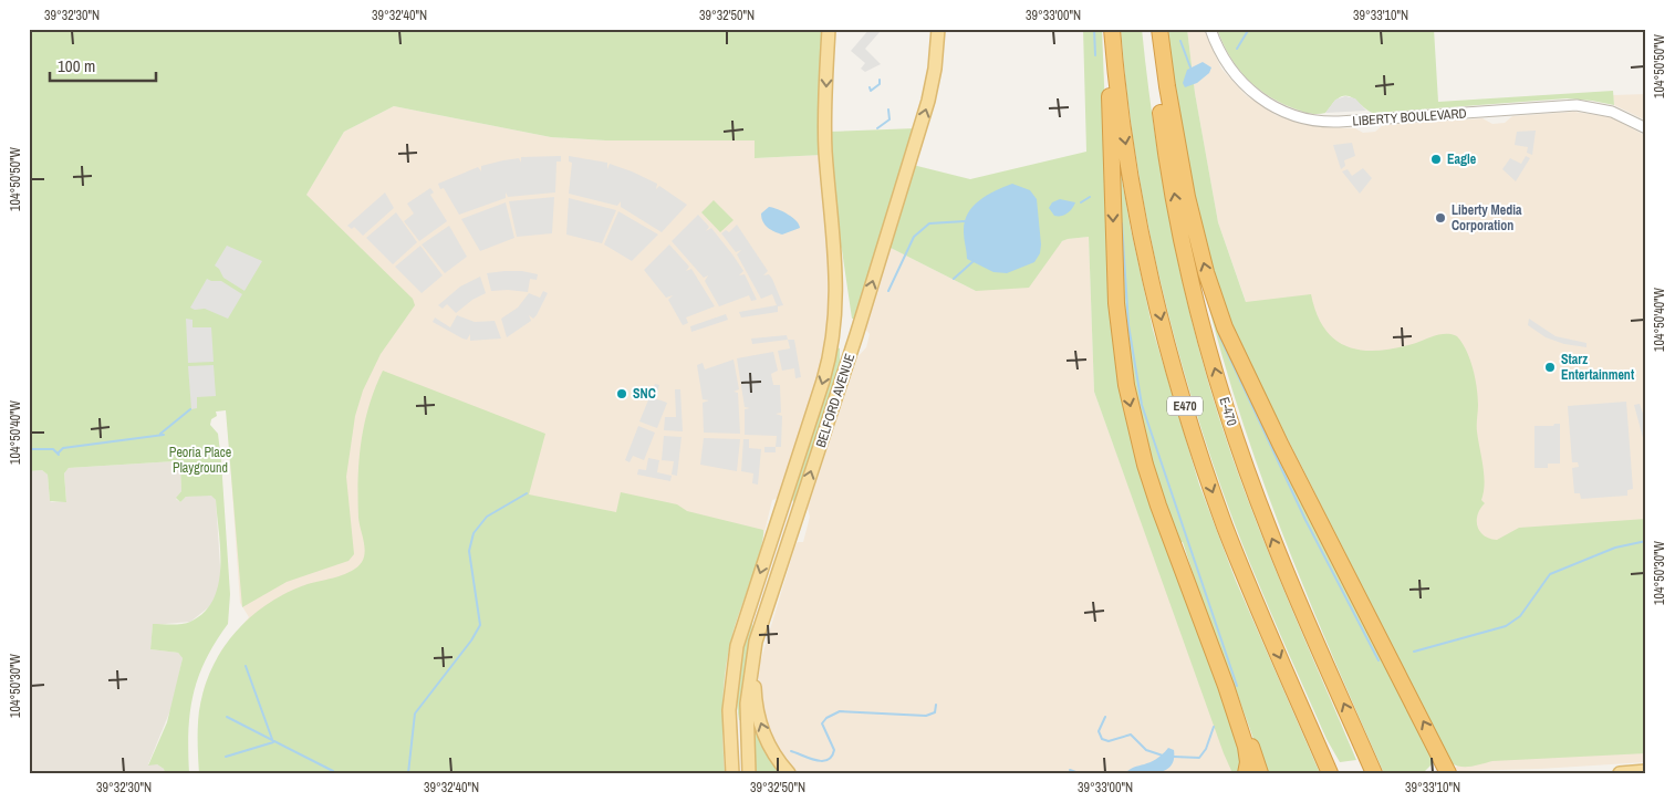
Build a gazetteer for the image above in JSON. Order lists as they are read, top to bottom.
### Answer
{
  "streets": {
    "highway": ["E470", "E-470"],
    "main road": ["BELFORD AVENUE"],
    "street": ["LIBERTY BOULEVARD"]
  },
  "parks": ["Peoria Place Playground"],
  "places": [
    "Eagle",
    "Liberty Media Corporation",
    "Starz Entertainment",
    "SNC"
  ],
  "scale_bar": "100 m",
  "coordinates": [
    "39°32'30\"N",
    "39°32'40\"N",
    "39°32'50\"N",
    "39°33'00\"N",
    "39°33'10\"N",
    "104°50'50\"W",
    "104°50'40\"W",
    "104°50'30\"W"
  ]
}
